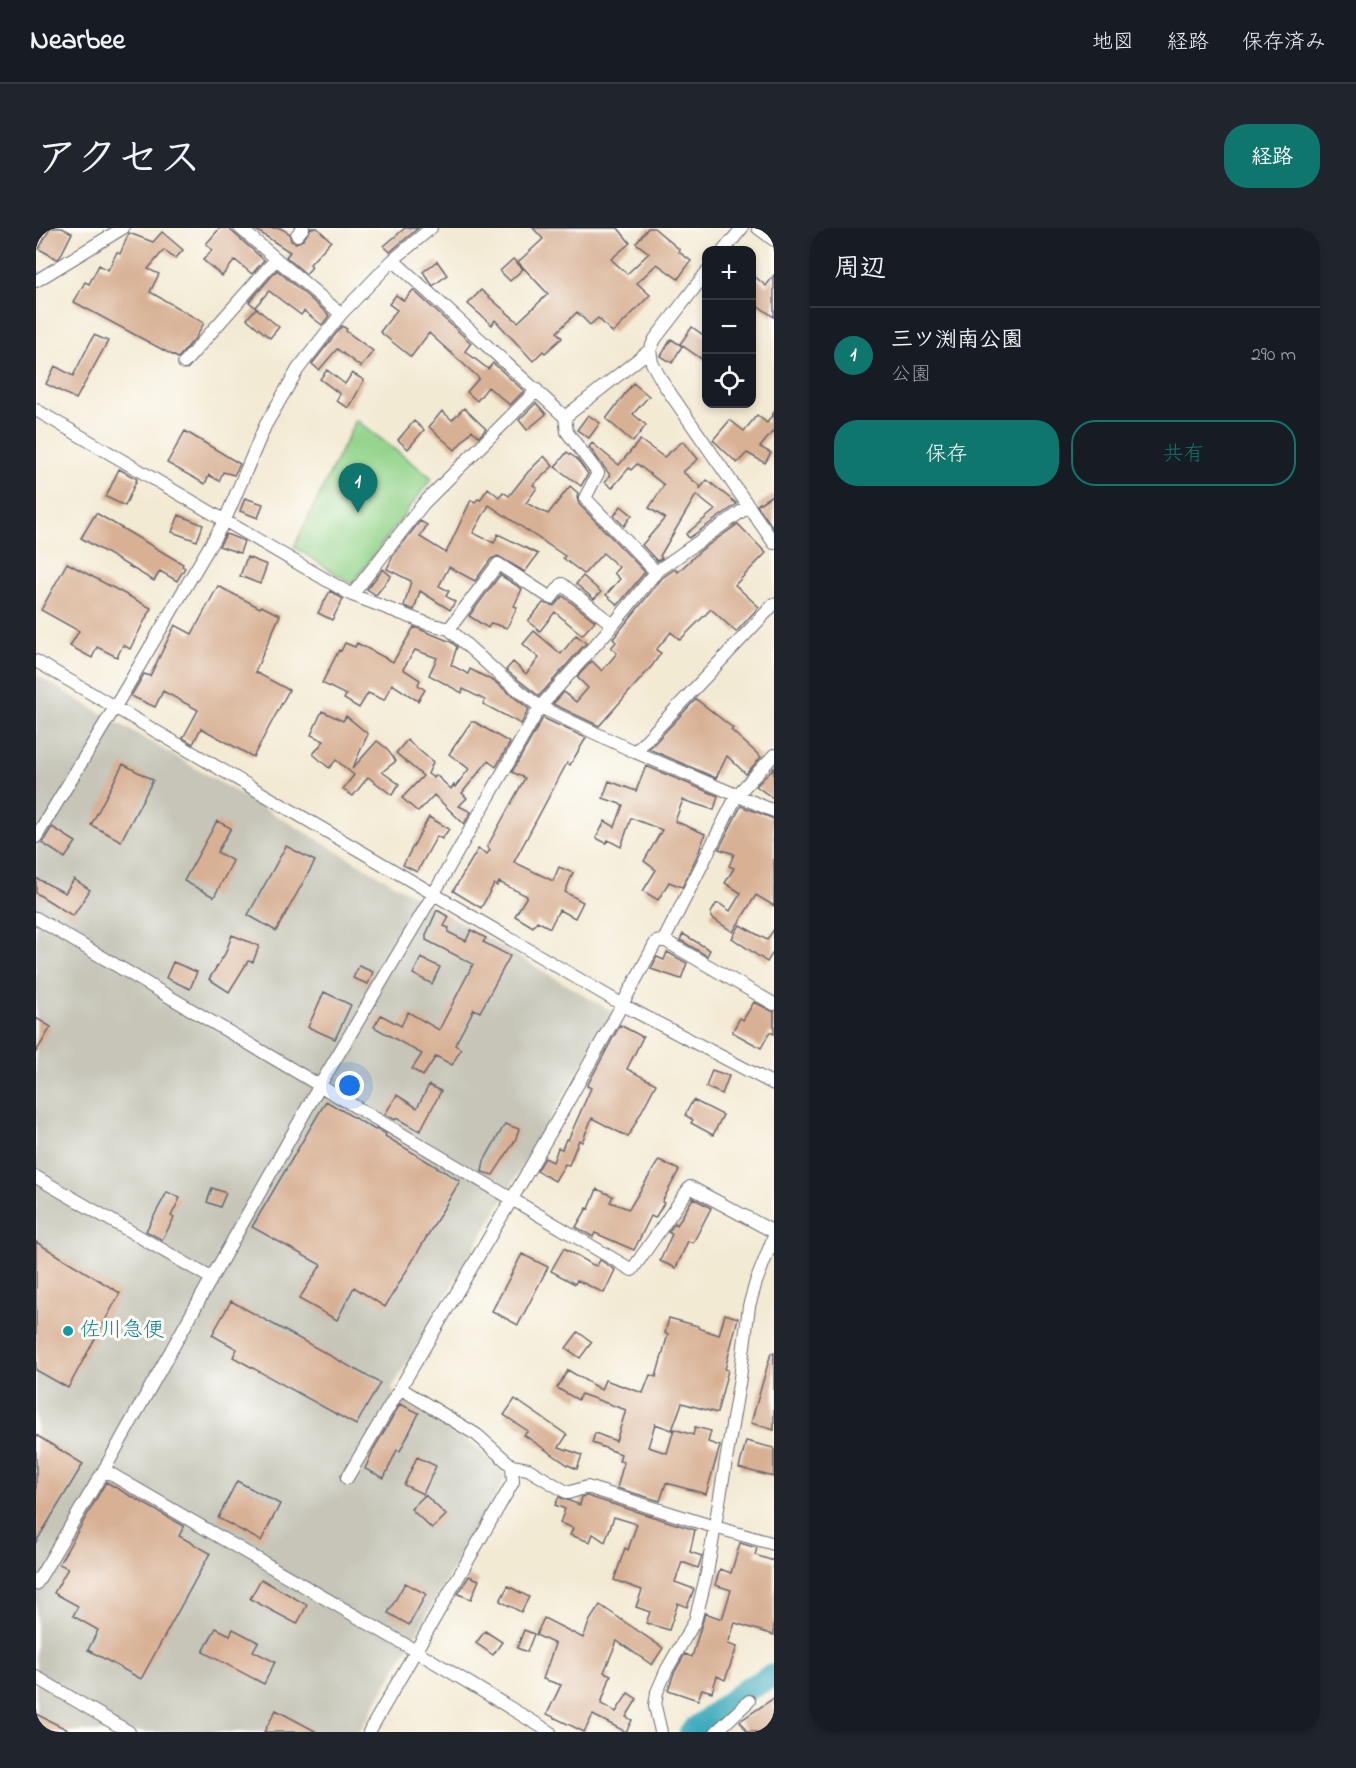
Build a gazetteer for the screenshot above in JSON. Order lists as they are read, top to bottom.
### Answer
{
  "places": ["佐川急便"],
  "page": {
    "header": "Nearbee",
    "nav": ["地図", "経路", "保存済み"],
    "title": "アクセス",
    "buttons": [
      "経路",
      ["保存", "共有"]
    ],
    "heading": "周辺",
    "map_buttons": ["+", "−"],
    "list": [
      {
        "mark": "1",
        "name": "三ツ渕南公園",
        "note": "公園",
        "value": "290 m"
      }
    ],
    "pins": "1"
  }
}
